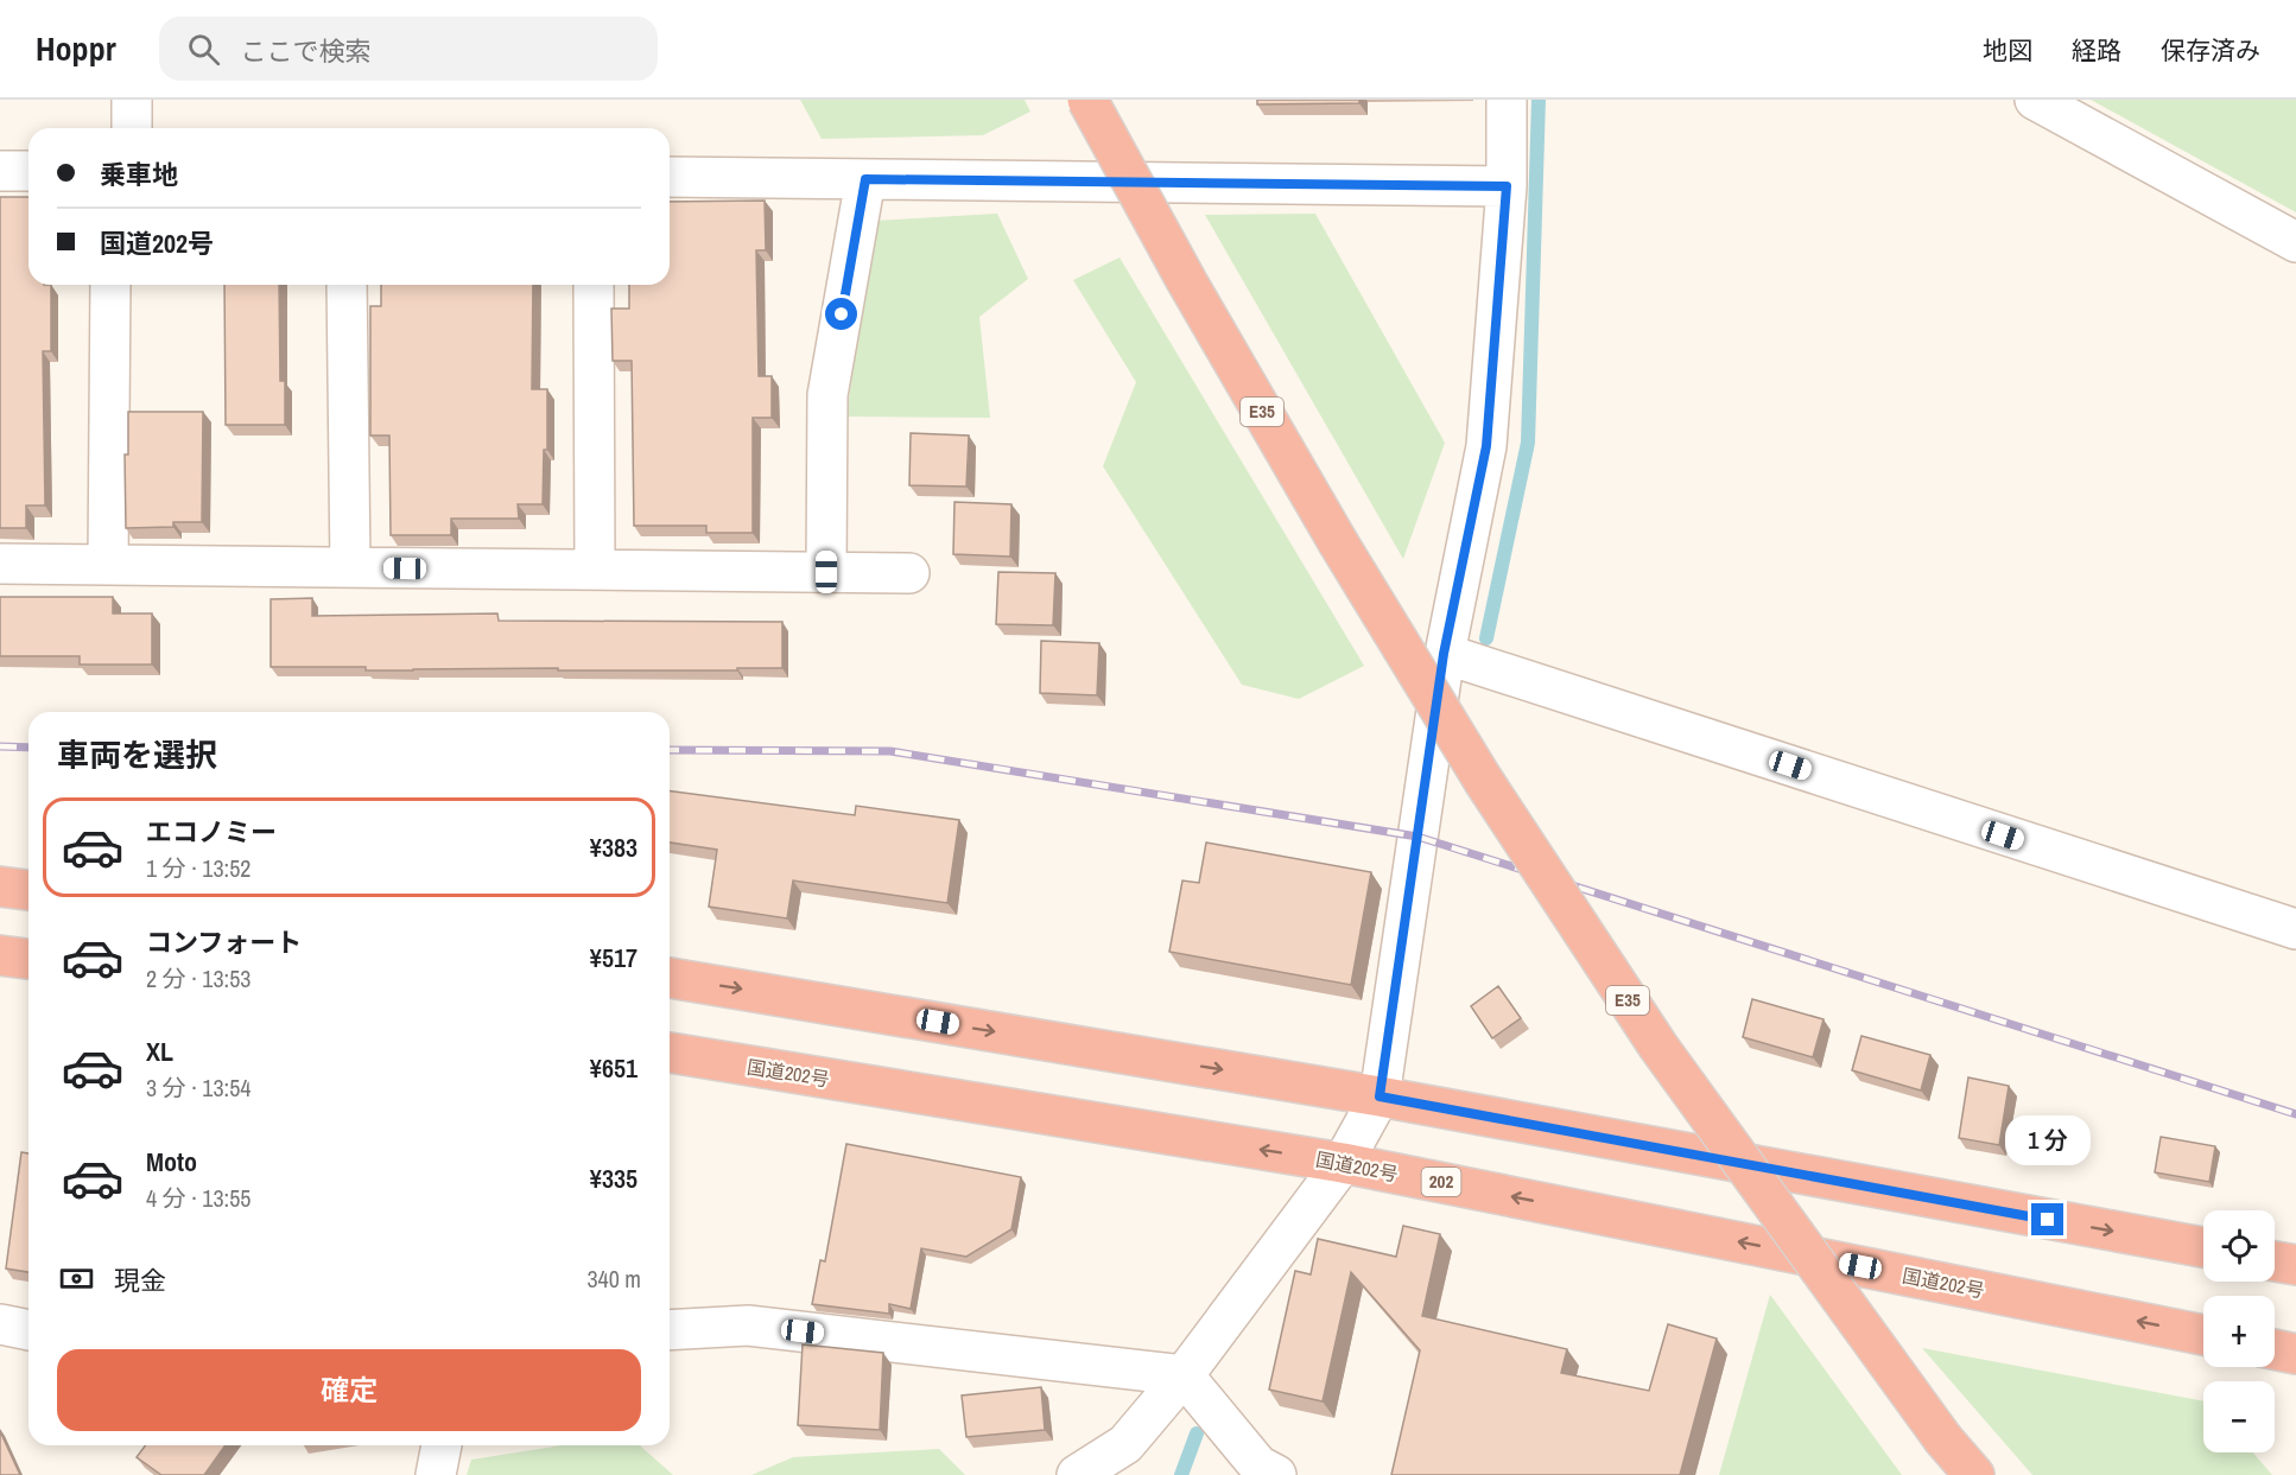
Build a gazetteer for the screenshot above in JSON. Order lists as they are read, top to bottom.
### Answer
{
  "streets": {
    "highway": ["E35", "国道202号", "202"]
  },
  "page": {
    "header": "Hoppr",
    "search": "ここで検索",
    "nav": ["地図", "経路", "保存済み"],
    "banner": ["乗車地", "国道202号"],
    "heading": "車両を選択",
    "list": [
      {
        "name": "エコノミー",
        "note": "1 分 · 13:52",
        "value": "¥383"
      },
      {
        "name": "コンフォート",
        "note": "2 分 · 13:53",
        "value": "¥517"
      },
      {
        "name": "XL",
        "note": "3 分 · 13:54",
        "value": "¥651"
      },
      {
        "name": "Moto",
        "note": "4 分 · 13:55",
        "value": "¥335"
      }
    ],
    "bubble": "1 分",
    "map_buttons": ["+", "−"],
    "pay": ["現金", "340 m"],
    "buttons": "確定"
  }
}
